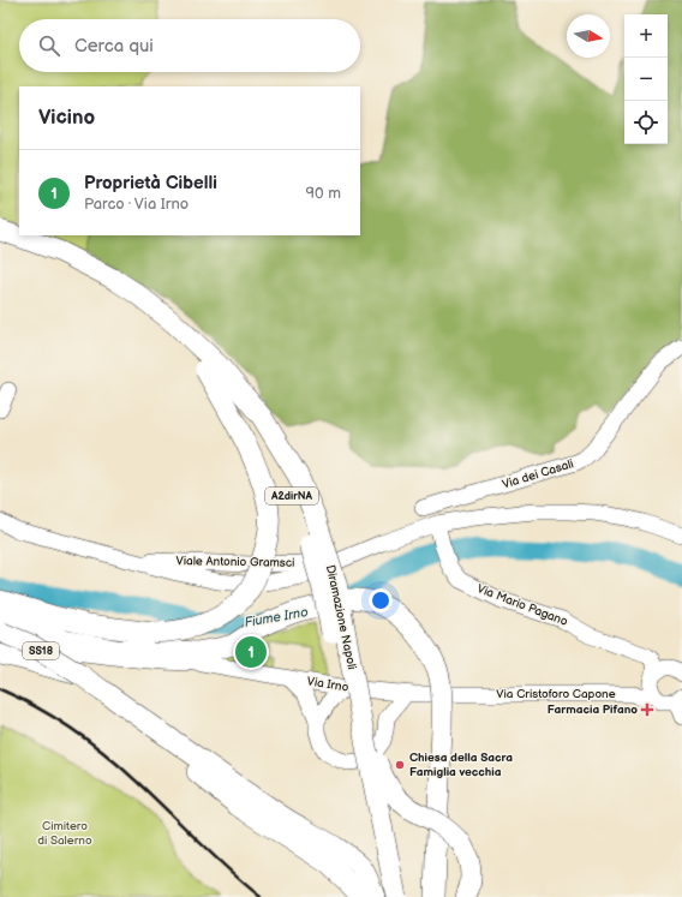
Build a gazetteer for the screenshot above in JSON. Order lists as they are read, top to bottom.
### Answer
{
  "streets": {
    "highway": ["A2dirNA", "Diramazione Napoli", "SS18"],
    "main road": [
      "Via dei Casali",
      "Viale Antonio Gramsci",
      "Via Mario Pagano",
      "Via Irno",
      "Via Cristoforo Capone"
    ]
  },
  "crossings": [
    ["Viale Antonio Gramsci", "Via Mario Pagano"],
    ["Via Irno", "Via Cristoforo Capone"]
  ],
  "water": ["Fiume Irno"],
  "parks": ["Cimitero di Salerno"],
  "places": {
    "health": ["Farmacia Pifano"],
    "other": ["Chiesa della Sacra Famiglia vecchia"]
  },
  "north": "right",
  "page": {
    "map_buttons": ["+", "−"],
    "search": "Cerca qui",
    "heading": "Vicino",
    "list": [
      {
        "mark": "1",
        "name": "Proprietà Cibelli",
        "note": "Parco · Via Irno",
        "value": "90 m"
      }
    ],
    "pins": "1"
  }
}
